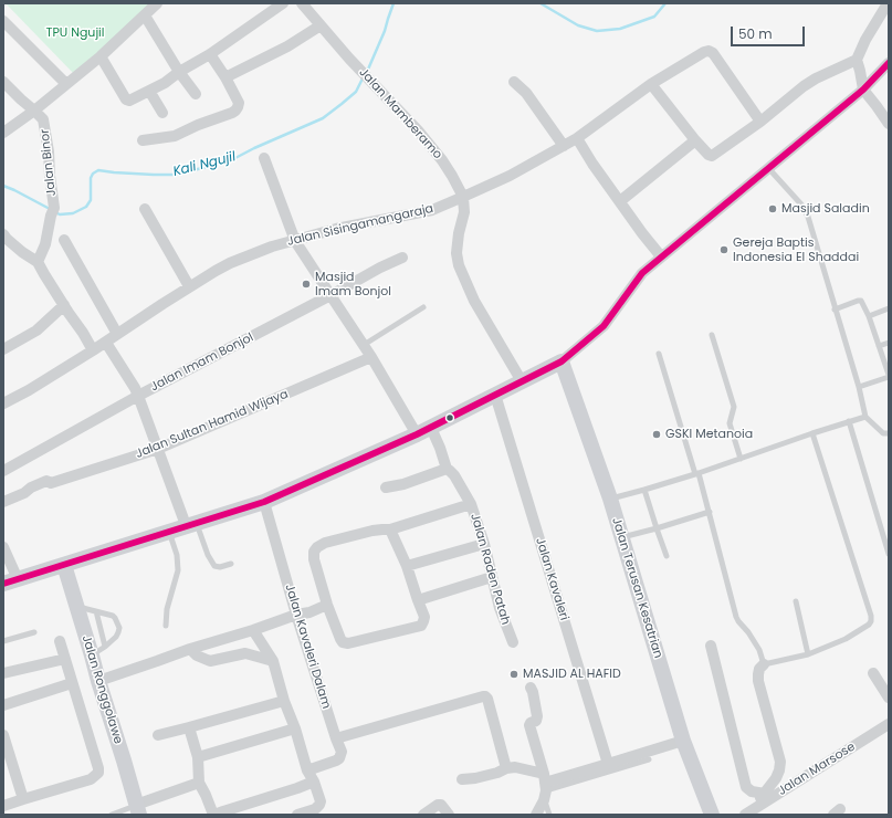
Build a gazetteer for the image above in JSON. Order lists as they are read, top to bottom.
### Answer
{
  "streets": {
    "street": [
      "Jalan Mamberamo",
      "Jalan Binor",
      "Jalan Sisingamangaraja",
      "Jalan Imam Bonjol",
      "Jalan Sultan Hamid Wijaya",
      "Jalan Raden Patah",
      "Jalan Kavaleri",
      "Jalan Terusan Kesatrian",
      "Jalan Kavaleri Dalam",
      "Jalan Ronggolawe",
      "Jalan Marsose"
    ]
  },
  "crossings": [
    ["Jalan Mamberamo", "Jalan Sisingamangaraja"]
  ],
  "water": ["Kali Ngujil"],
  "parks": ["TPU Ngujil"],
  "places": [
    "Masjid Saladin",
    "Gereja Baptis Indonesia El Shaddai",
    "Masjid Imam Bonjol",
    "GSKI Metanoia",
    "MASJID AL HAFID"
  ],
  "scale_bar": "50 m"
}
